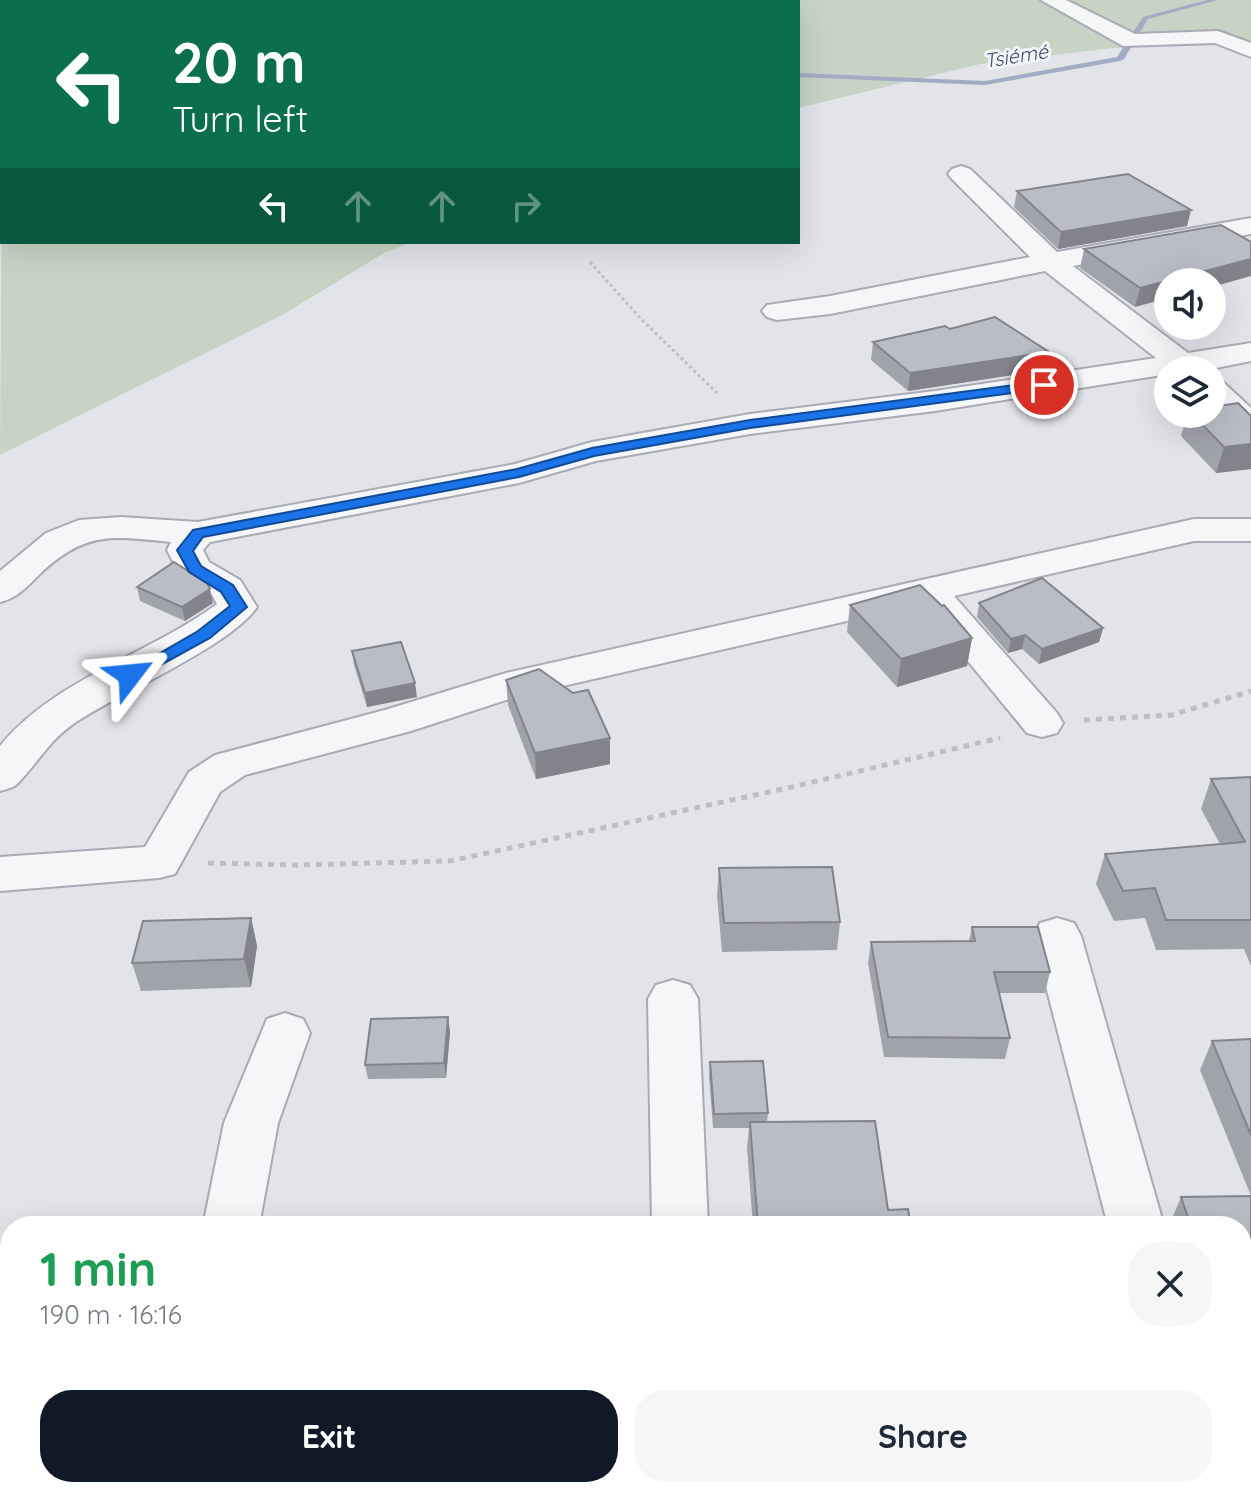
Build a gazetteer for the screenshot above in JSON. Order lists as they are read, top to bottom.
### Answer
{
  "water": ["Tsiémé"],
  "page": {
    "turn": ["20 m", "Turn left"],
    "heading": ["1 min", "190 m · 16:16"],
    "buttons": ["Exit", "Share"]
  }
}
